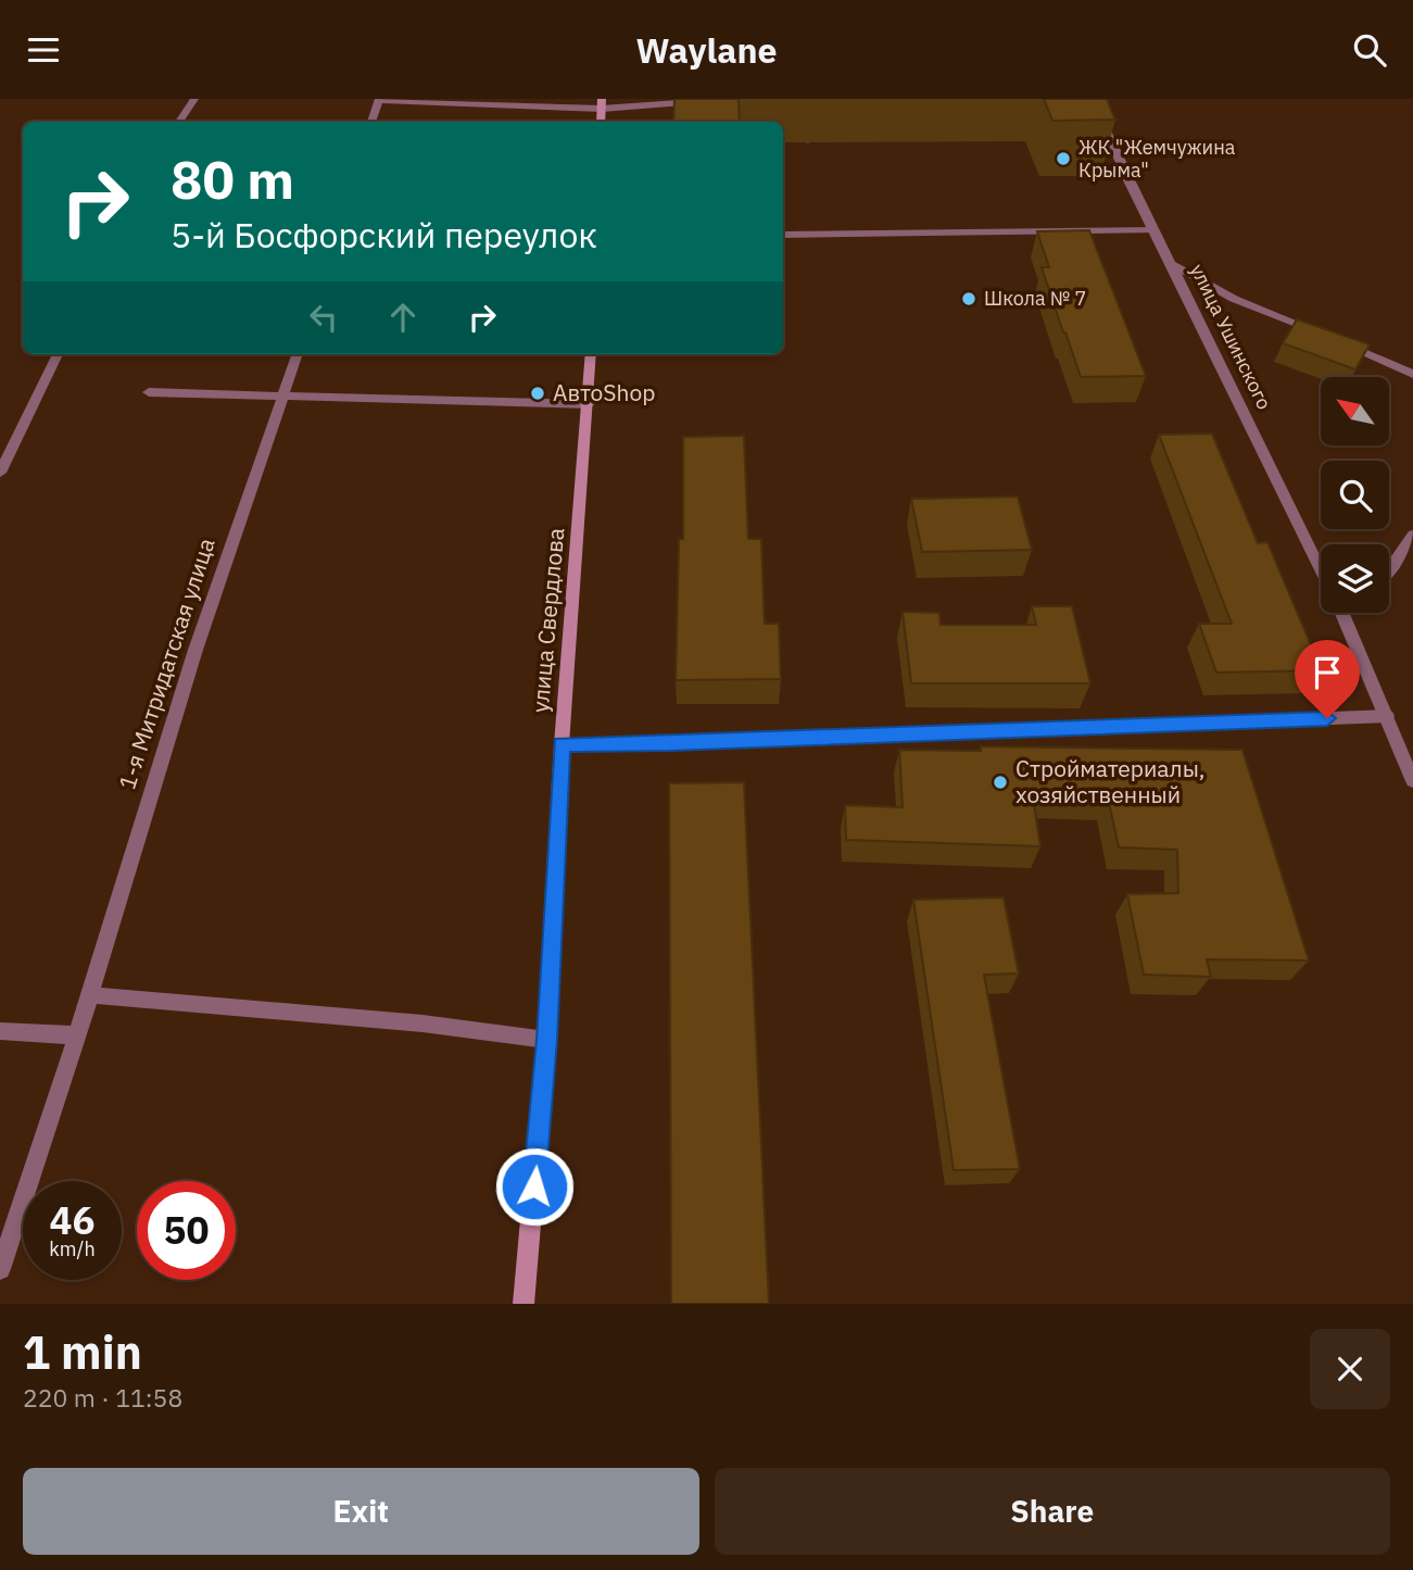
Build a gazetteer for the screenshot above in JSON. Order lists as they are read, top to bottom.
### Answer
{
  "streets": {
    "main road": ["улица Свердлова"],
    "street": ["улица Ушинского", "1-я Митридатская улица"]
  },
  "places": [
    "ЖК \"Жемчужина Крыма\"",
    "Школа № 7",
    "АвтоShop",
    "Стройматериалы, хозяйственный"
  ],
  "north": "top left",
  "page": {
    "header": "Waylane",
    "turn": ["80 m", "5-й Босфорский переулок"],
    "speed": "46 km/h",
    "limit": "50",
    "heading": ["1 min", "220 m · 11:58"],
    "buttons": ["Exit", "Share"]
  }
}
